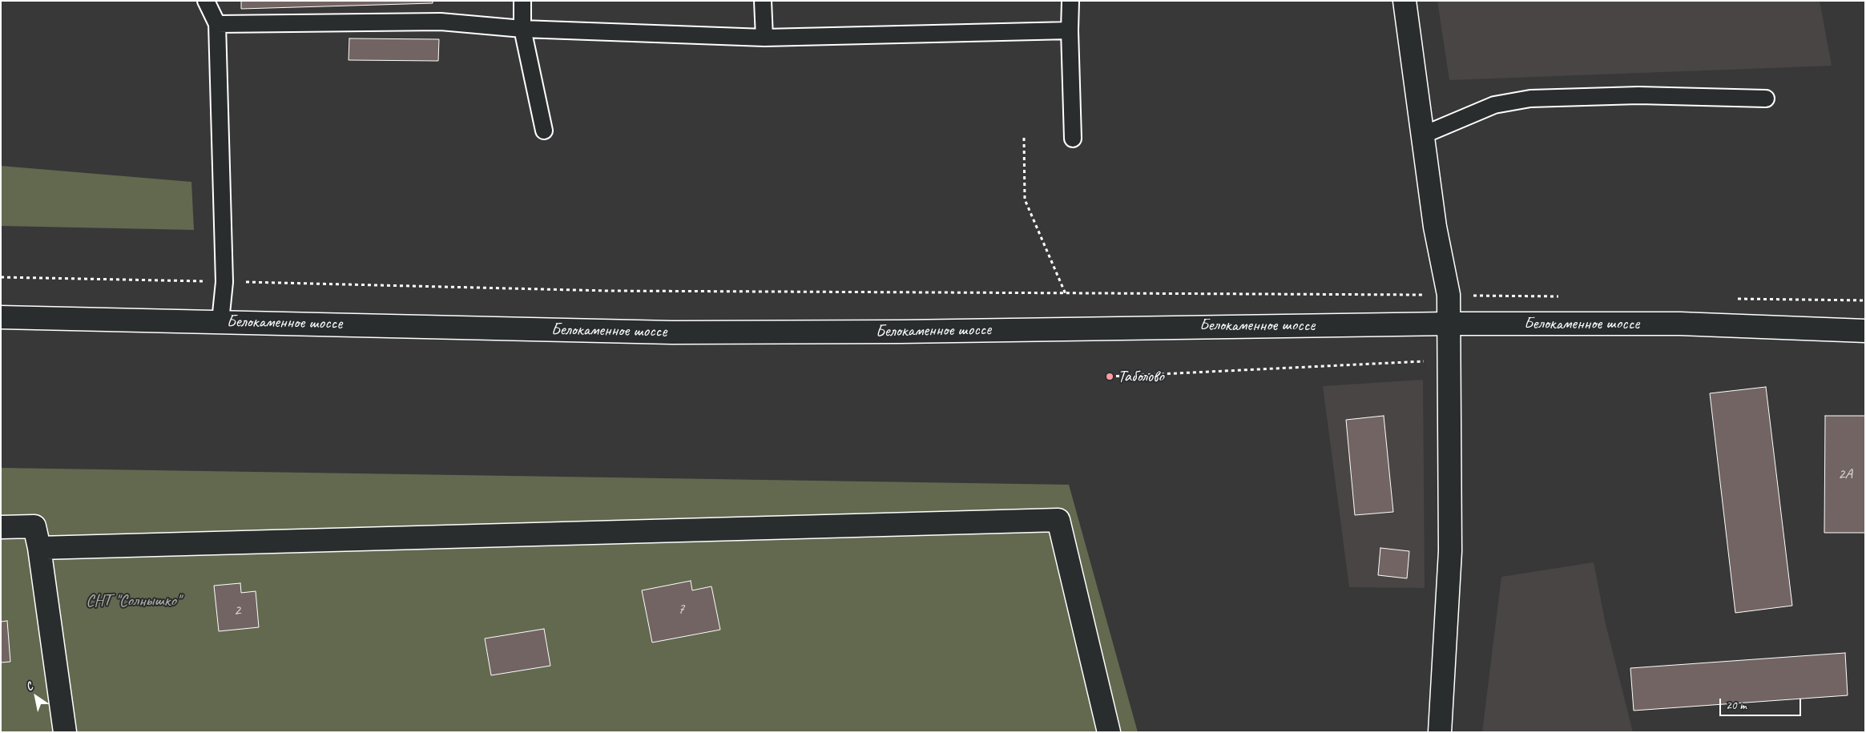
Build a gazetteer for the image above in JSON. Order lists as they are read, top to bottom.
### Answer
{
  "streets": {
    "street": ["Белокаменное шоссе"]
  },
  "parks": ["СНТ \"Солнышко\""],
  "places": ["Таболово"],
  "house_numbers": ["2А", "7", "2"],
  "scale_bar": "20 m",
  "north": "top left"
}
